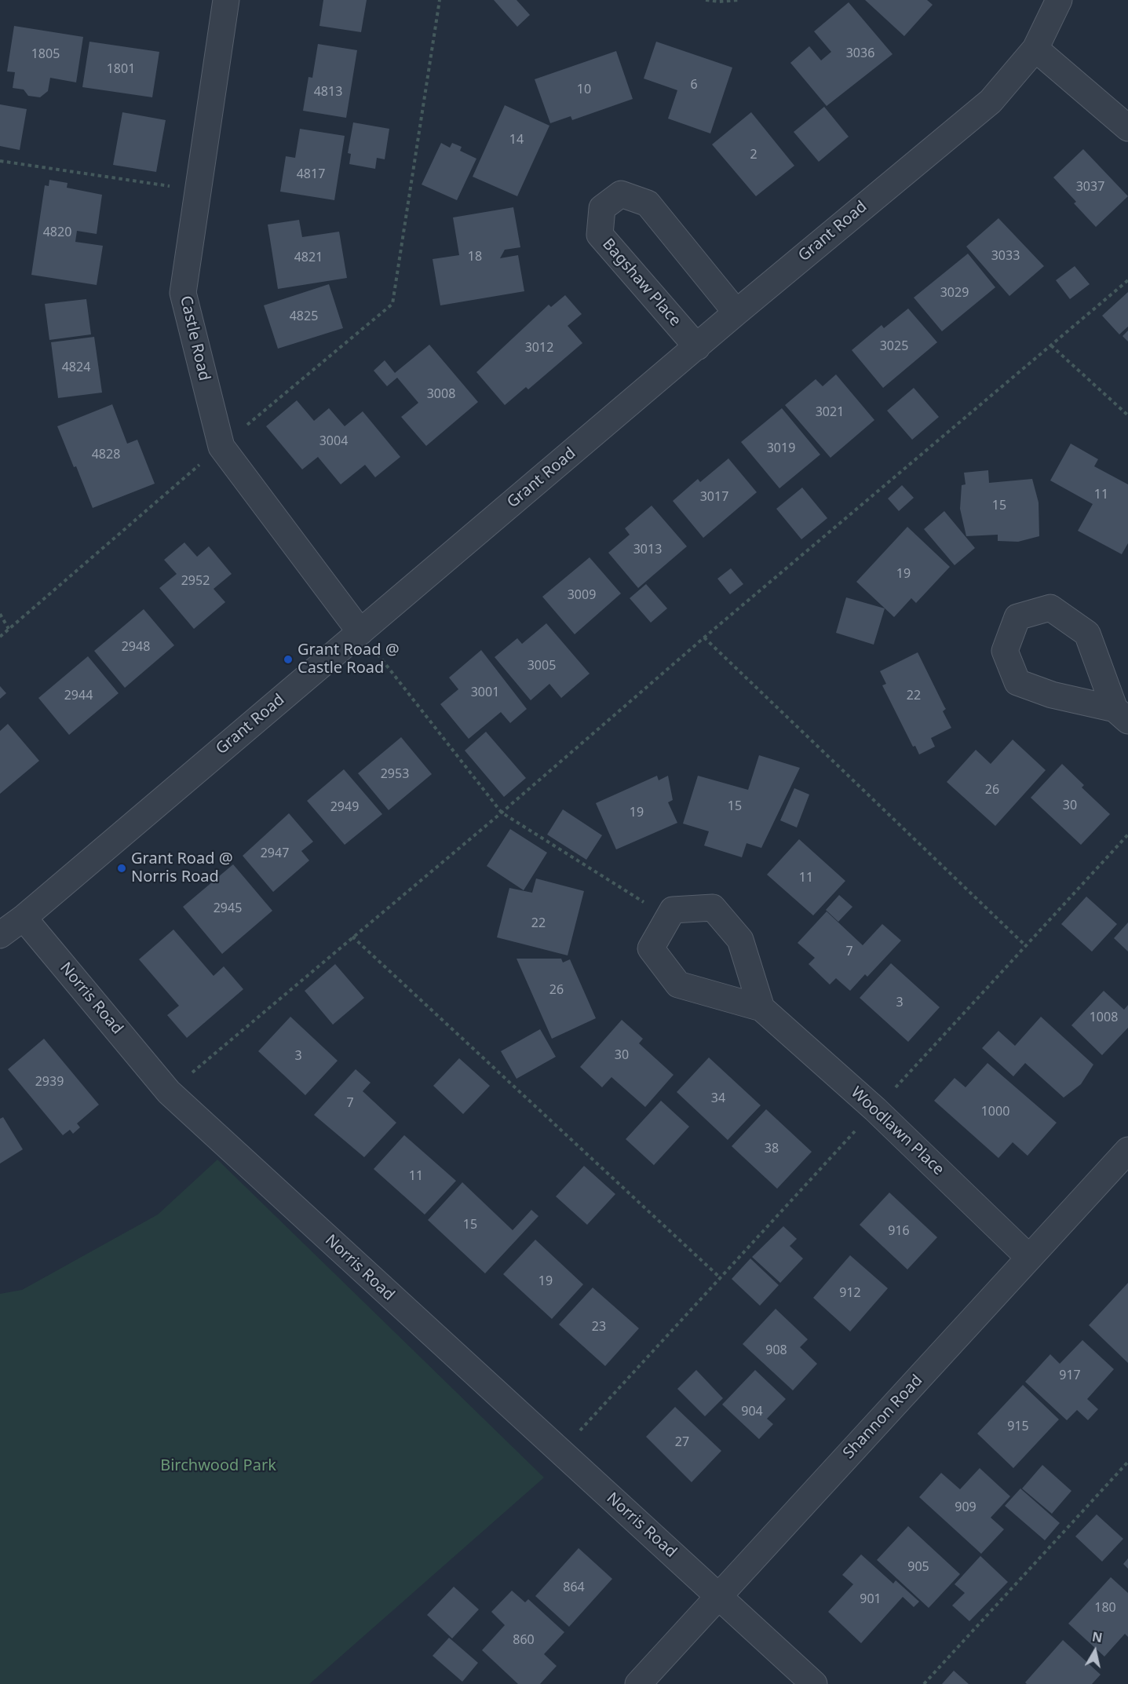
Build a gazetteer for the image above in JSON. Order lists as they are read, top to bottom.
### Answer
{
  "streets": {
    "street": [
      "Grant Road",
      "Bagshaw Place",
      "Castle Road",
      "Norris Road",
      "Woodlawn Place",
      "Shannon Road"
    ]
  },
  "crossings": [
    ["Grant Road", "Bagshaw Place"],
    ["Grant Road", "Castle Road"],
    ["Grant Road", "Norris Road"],
    ["Norris Road", "Shannon Road"],
    ["Woodlawn Place", "Shannon Road"]
  ],
  "parks": ["Birchwood Park"],
  "places": ["Grant Road @ Castle Road", "Grant Road @ Norris Road"],
  "house_numbers": [
    "3036",
    "1805",
    "1801",
    "6",
    "10",
    "4813",
    "14",
    "2",
    "4817",
    "3037",
    "4820",
    "3033",
    "18",
    "4821",
    "3029",
    "4825",
    "3025",
    "3012",
    "4824",
    "3008",
    "3021",
    "3004",
    "3019",
    "4828",
    "11",
    "3017",
    "15",
    "3013",
    "19",
    "2952",
    "3009",
    "2948",
    "3005",
    "3001",
    "2944",
    "22",
    "2953",
    "26",
    "30",
    "15",
    "2949",
    "19",
    "2947",
    "11",
    "2945",
    "22",
    "7",
    "26",
    "3",
    "1008",
    "30",
    "3",
    "2939",
    "34",
    "7",
    "1000",
    "38",
    "11",
    "15",
    "916",
    "19",
    "912",
    "23",
    "908",
    "917",
    "904",
    "915",
    "27",
    "909",
    "905",
    "864",
    "901",
    "180",
    "860"
  ],
  "north": "top"
}
